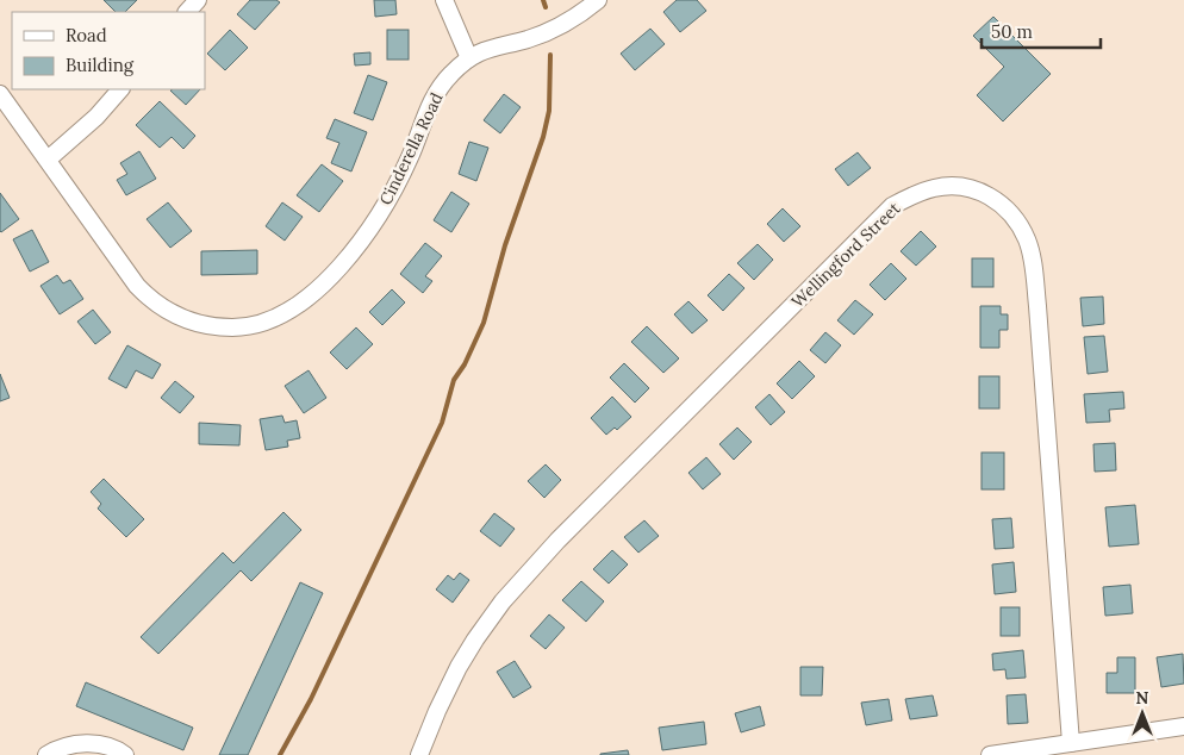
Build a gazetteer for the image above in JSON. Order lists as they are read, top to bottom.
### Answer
{
  "streets": {
    "street": ["Cinderella Road", "Wellingford Street"]
  },
  "legend": ["Road", "Building"],
  "scale_bar": "50 m",
  "north": "top"
}
